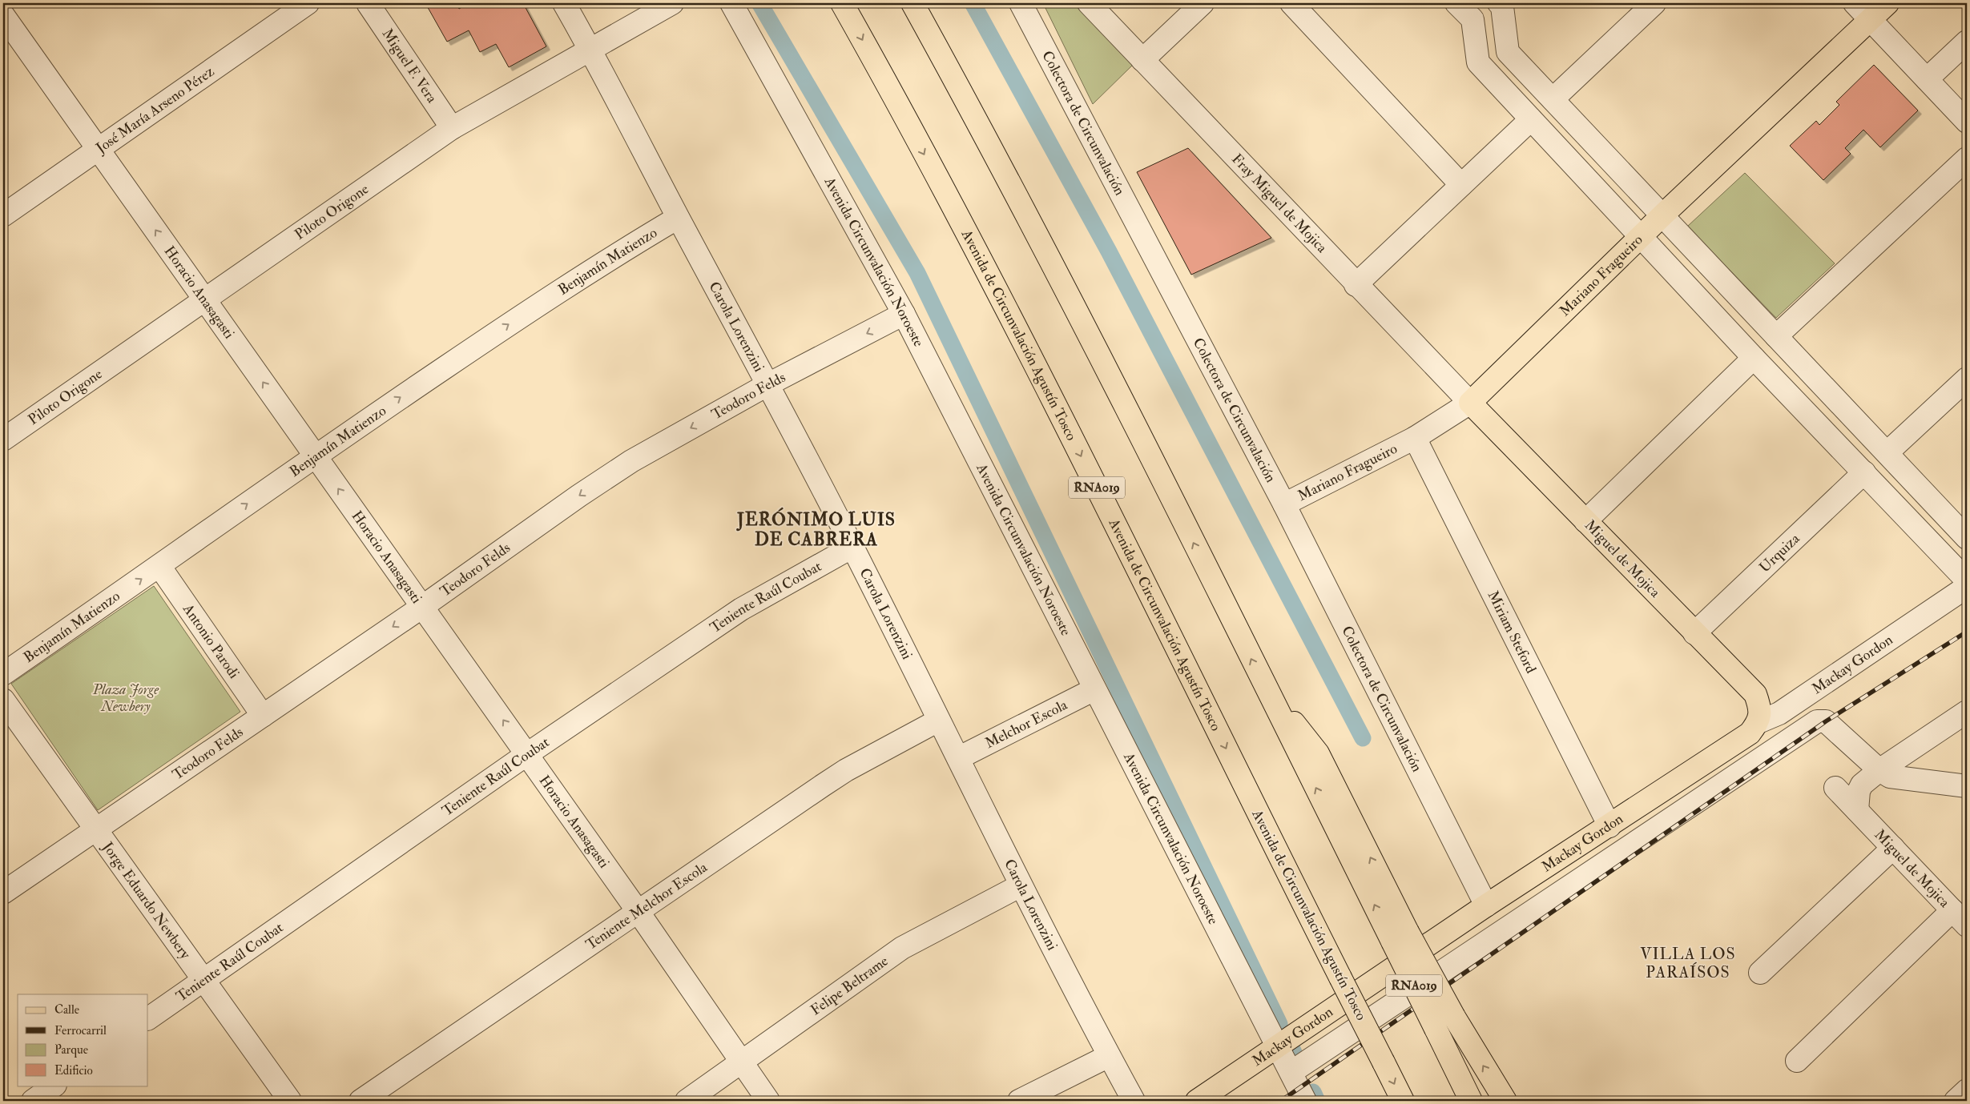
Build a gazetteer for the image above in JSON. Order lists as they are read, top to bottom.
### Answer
{
  "streets": {
    "main road": [
      "Mariano Fragueiro",
      "Avenida de Circunvalación Agustín Tosco",
      "RNA019",
      "Miguel de Mojica",
      "Mackay Gordon"
    ],
    "street": [
      "Miguel F. Vera",
      "José María Arseno Pérez",
      "Colectora de Circunvalación",
      "Fray Miguel de Mojica",
      "Piloto Origone",
      "Benjamín Matienzo",
      "Avenida Circunvalación Noroeste",
      "Horacio Anasagasti",
      "Carola Lorenzini",
      "Teodoro Felds",
      "Urquiza",
      "Teniente Raúl Coubat",
      "Miriam Steford",
      "Antonio Parodi",
      "Melchor Escola",
      "Jorge Eduardo Newbery",
      "Teniente Melchor Escola",
      "Felipe Beltrame"
    ]
  },
  "crossings": [
    ["Miguel F. Vera", "Piloto Origone"],
    ["José María Arseno Pérez", "Horacio Anasagasti"],
    ["Colectora de Circunvalación", "Mariano Fragueiro"],
    ["Colectora de Circunvalación", "Mackay Gordon"],
    ["Fray Miguel de Mojica", "Mariano Fragueiro"],
    ["Fray Miguel de Mojica", "Miguel de Mojica"],
    ["Piloto Origone", "Horacio Anasagasti"],
    ["Piloto Origone", "Carola Lorenzini"],
    ["Benjamín Matienzo", "Horacio Anasagasti"],
    ["Benjamín Matienzo", "Carola Lorenzini"],
    ["Benjamín Matienzo", "Antonio Parodi"],
    ["Avenida Circunvalación Noroeste", "Teodoro Felds"],
    ["Avenida Circunvalación Noroeste", "Mackay Gordon"],
    ["Avenida Circunvalación Noroeste", "Melchor Escola"],
    ["Mariano Fragueiro", "Miguel de Mojica"],
    ["Mariano Fragueiro", "Miriam Steford"],
    ["Horacio Anasagasti", "Teodoro Felds"],
    ["Horacio Anasagasti", "Teniente Raúl Coubat"],
    ["Horacio Anasagasti", "Teniente Melchor Escola"],
    ["Horacio Anasagasti", "Felipe Beltrame"],
    ["Carola Lorenzini", "Teodoro Felds"],
    ["Carola Lorenzini", "Teniente Raúl Coubat"],
    ["Carola Lorenzini", "Melchor Escola"],
    ["Carola Lorenzini", "Teniente Melchor Escola"],
    ["Carola Lorenzini", "Felipe Beltrame"],
    ["Teodoro Felds", "Antonio Parodi"],
    ["Teodoro Felds", "Jorge Eduardo Newbery"],
    ["Urquiza", "Miguel de Mojica"],
    ["Miguel de Mojica", "Mackay Gordon"],
    ["Teniente Raúl Coubat", "Jorge Eduardo Newbery"],
    ["Miriam Steford", "Mackay Gordon"]
  ],
  "one_way": ["Benjamín Matienzo", "Horacio Anasagasti", "Teodoro Felds"],
  "districts": ["JERÓNIMO LUIS DE CABRERA", "VILLA LOS PARAÍSOS"],
  "parks": ["Plaza Jorge Newbery"],
  "legend": [
    "Calle",
    "Ferrocarril",
    "Parque",
    "Edificio"
  ]
}
